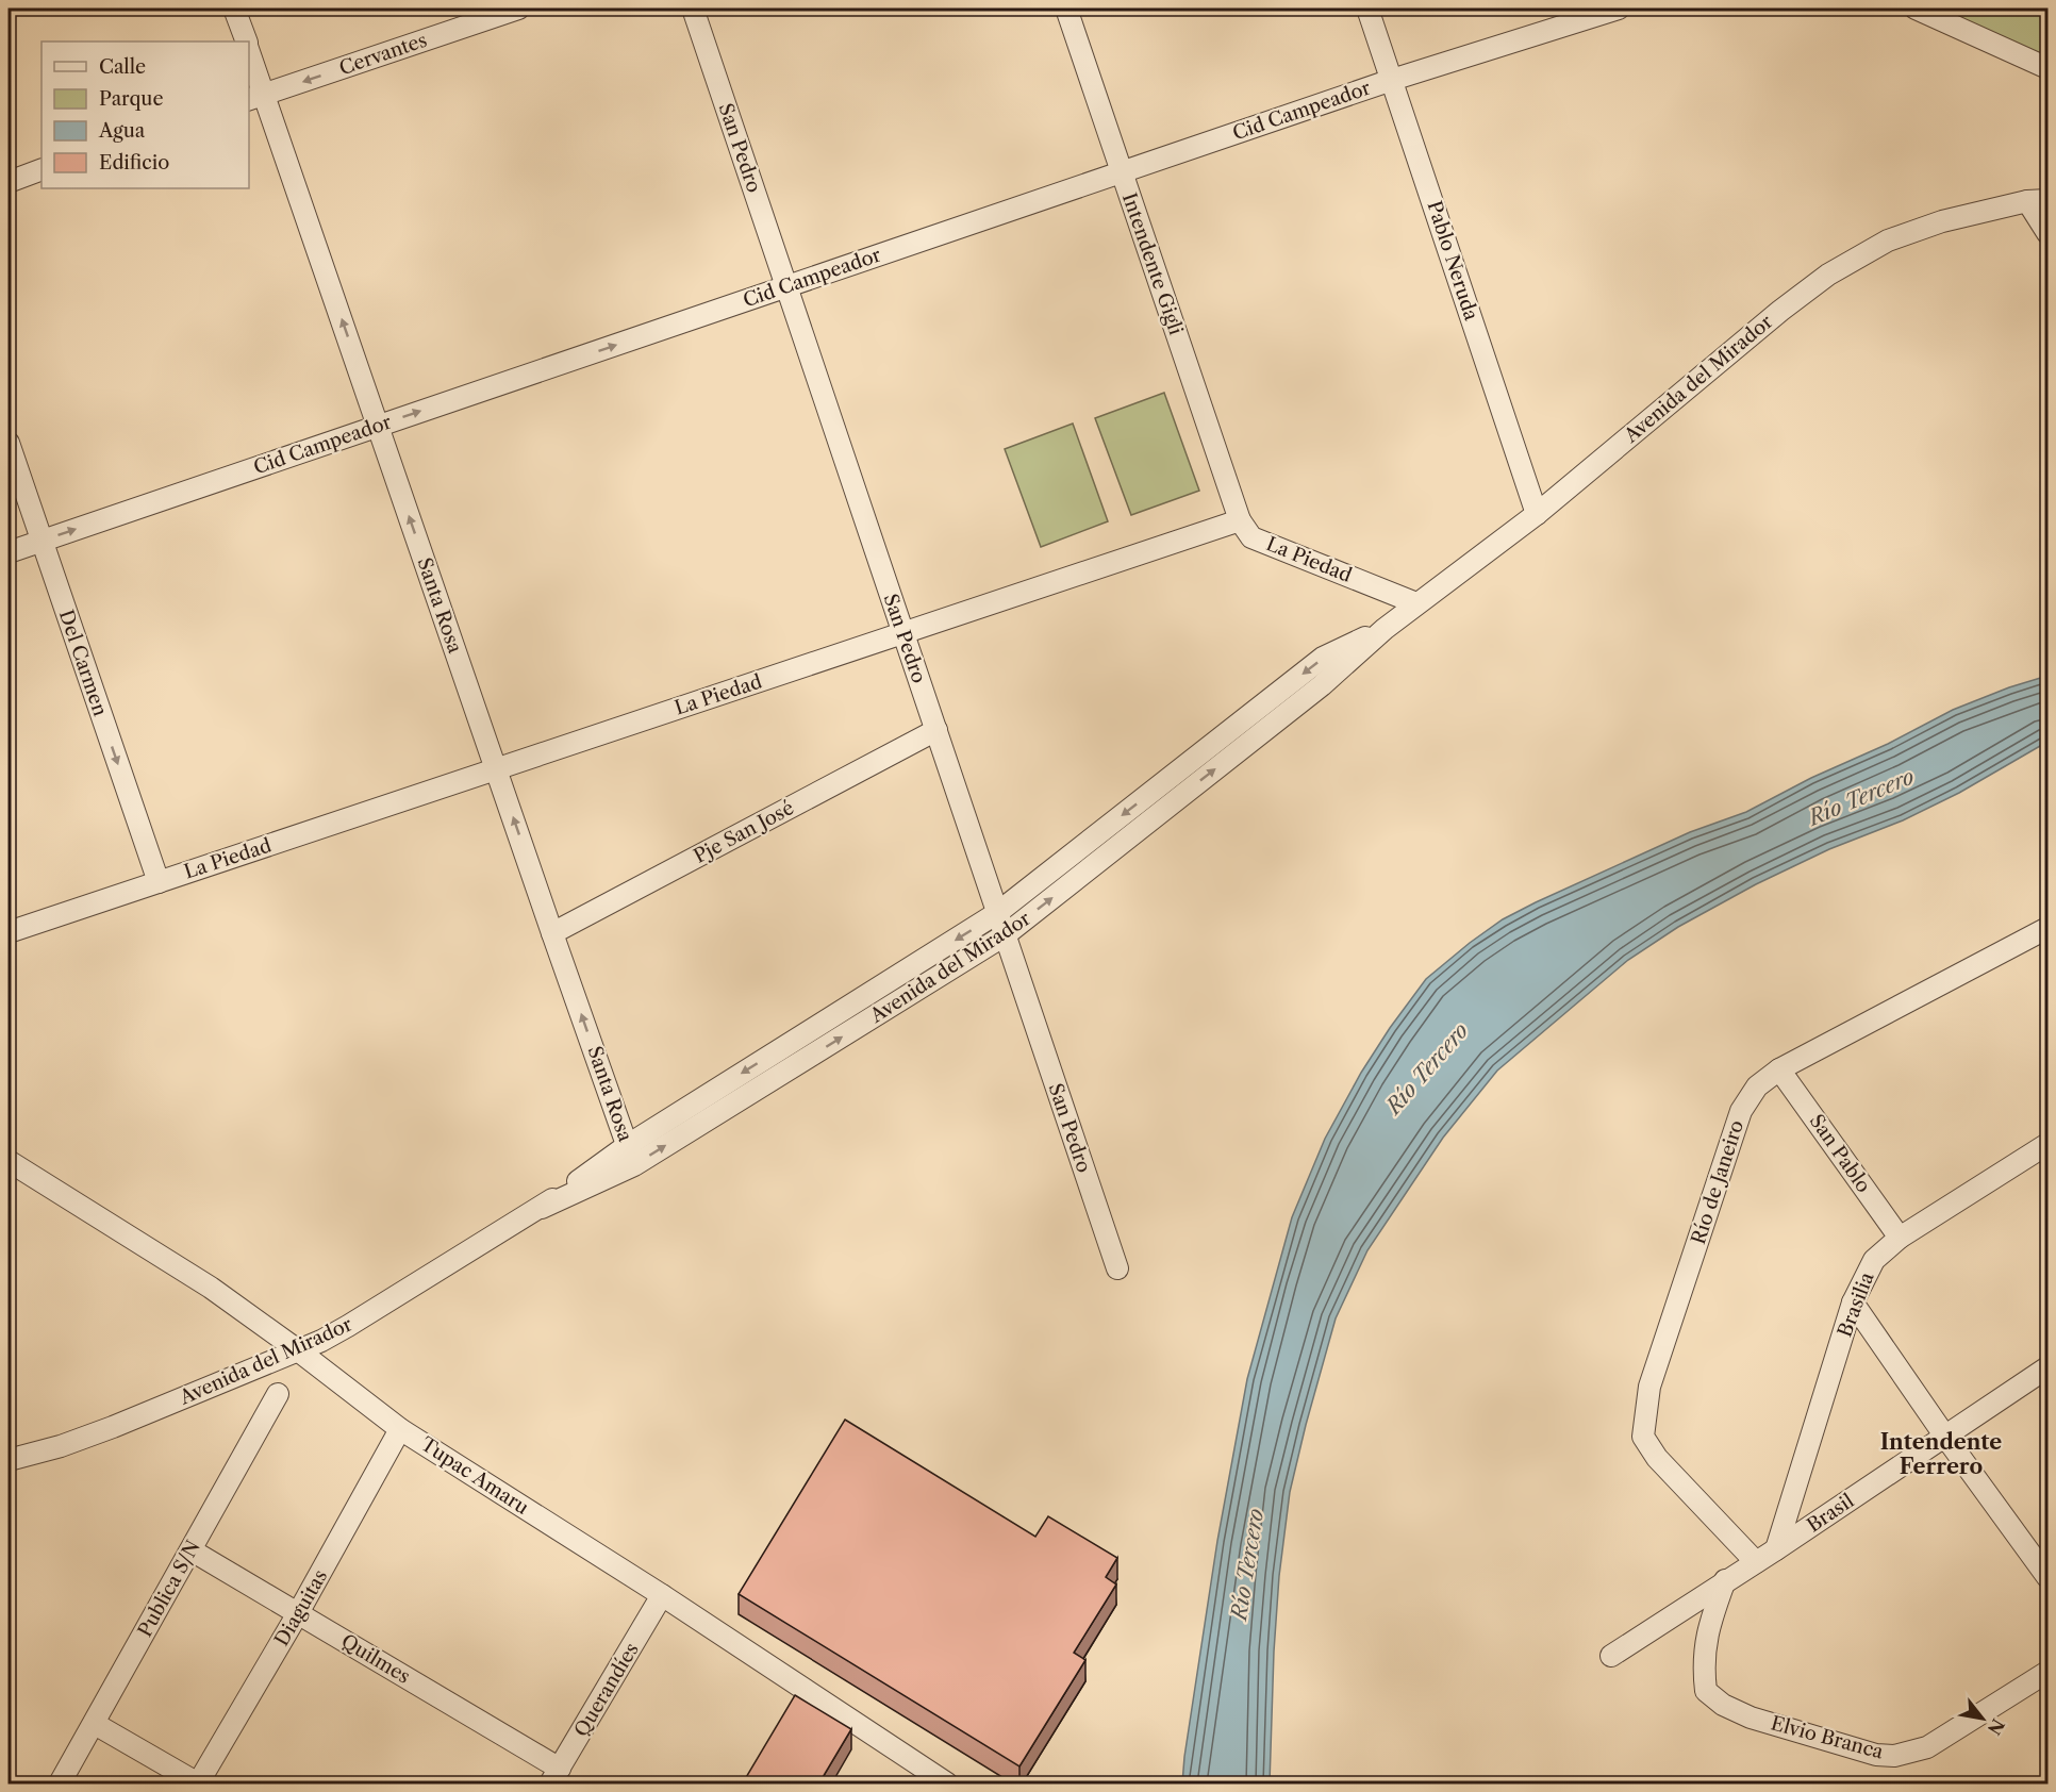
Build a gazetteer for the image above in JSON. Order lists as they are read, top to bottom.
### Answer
{
  "streets": {
    "street": [
      "Cervantes",
      "Cid Campeador",
      "San Pedro",
      "Pablo Neruda",
      "Intendente Gigli",
      "Avenida del Mirador",
      "La Piedad",
      "Santa Rosa",
      "Del Carmen",
      "Pje San José",
      "San Pablo",
      "Río de Janeiro",
      "Brasilia",
      "Tupac Amaru",
      "Brasil",
      "Publica S/N",
      "Diaguitas",
      "Quilmes",
      "Querandíes",
      "Elvio Branca"
    ]
  },
  "crossings": [
    ["Cervantes", "Santa Rosa"],
    ["Cid Campeador", "San Pedro"],
    ["Cid Campeador", "Pablo Neruda"],
    ["Cid Campeador", "Intendente Gigli"],
    ["Cid Campeador", "Santa Rosa"],
    ["Cid Campeador", "Del Carmen"],
    ["San Pedro", "Avenida del Mirador"],
    ["San Pedro", "La Piedad"],
    ["San Pedro", "Pje San José"],
    ["Pablo Neruda", "Avenida del Mirador"],
    ["Intendente Gigli", "La Piedad"],
    ["Avenida del Mirador", "La Piedad"],
    ["Avenida del Mirador", "Santa Rosa"],
    ["Avenida del Mirador", "Tupac Amaru"],
    ["La Piedad", "Santa Rosa"],
    ["La Piedad", "Del Carmen"],
    ["Santa Rosa", "Pje San José"],
    ["San Pablo", "Río de Janeiro"],
    ["San Pablo", "Brasilia"],
    ["Río de Janeiro", "Brasil"],
    ["Brasilia", "Brasil"],
    ["Tupac Amaru", "Diaguitas"],
    ["Tupac Amaru", "Querandíes"],
    ["Brasil", "Elvio Branca"],
    ["Publica S/N", "Quilmes"],
    ["Diaguitas", "Quilmes"],
    ["Quilmes", "Querandíes"]
  ],
  "one_way": [
    "Cervantes",
    "Cid Campeador",
    "Santa Rosa",
    "Del Carmen"
  ],
  "districts": ["Intendente Ferrero"],
  "water": ["Río Tercero"],
  "legend": [
    "Calle",
    "Parque",
    "Agua",
    "Edificio"
  ],
  "north": "bottom right"
}
